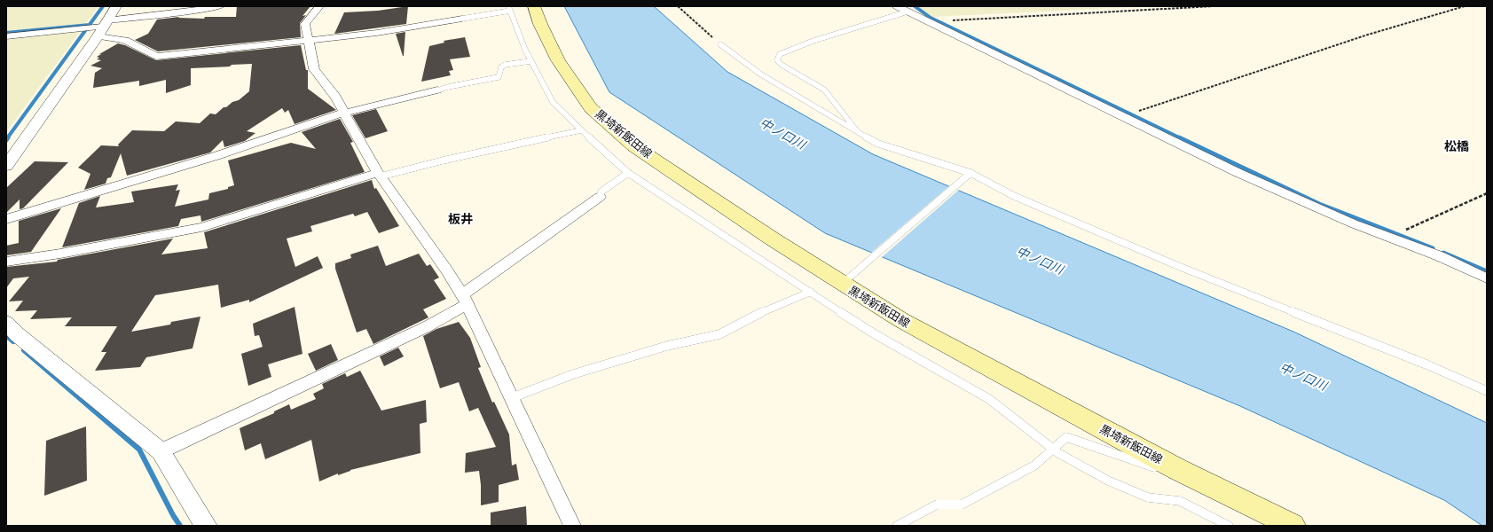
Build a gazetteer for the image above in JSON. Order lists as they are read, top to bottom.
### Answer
{
  "streets": {
    "main road": ["黒埼新飯田線"]
  },
  "districts": ["松橋", "板井"],
  "water": ["中ノ口川"]
}
